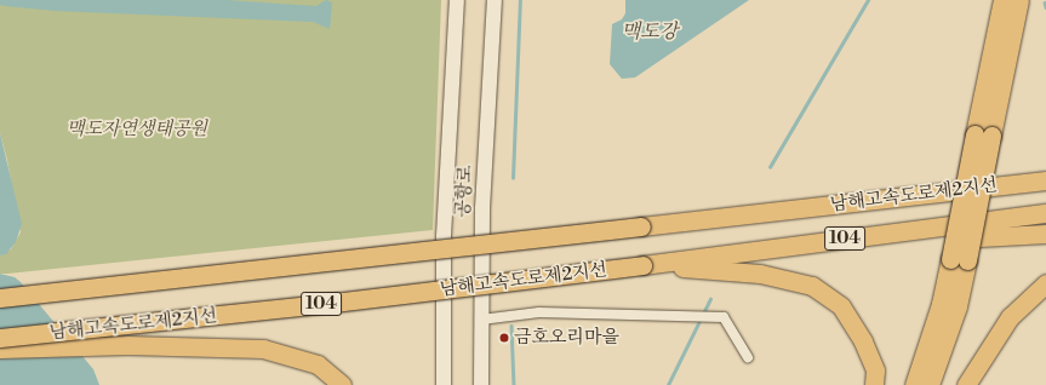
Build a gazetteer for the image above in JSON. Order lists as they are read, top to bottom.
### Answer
{
  "streets": {
    "highway": ["남해고속도로제2지선", "104"],
    "main road": ["공항로"]
  },
  "water": ["맥도강"],
  "parks": ["맥도자연생태공원"],
  "places": ["금호오리마을"]
}
